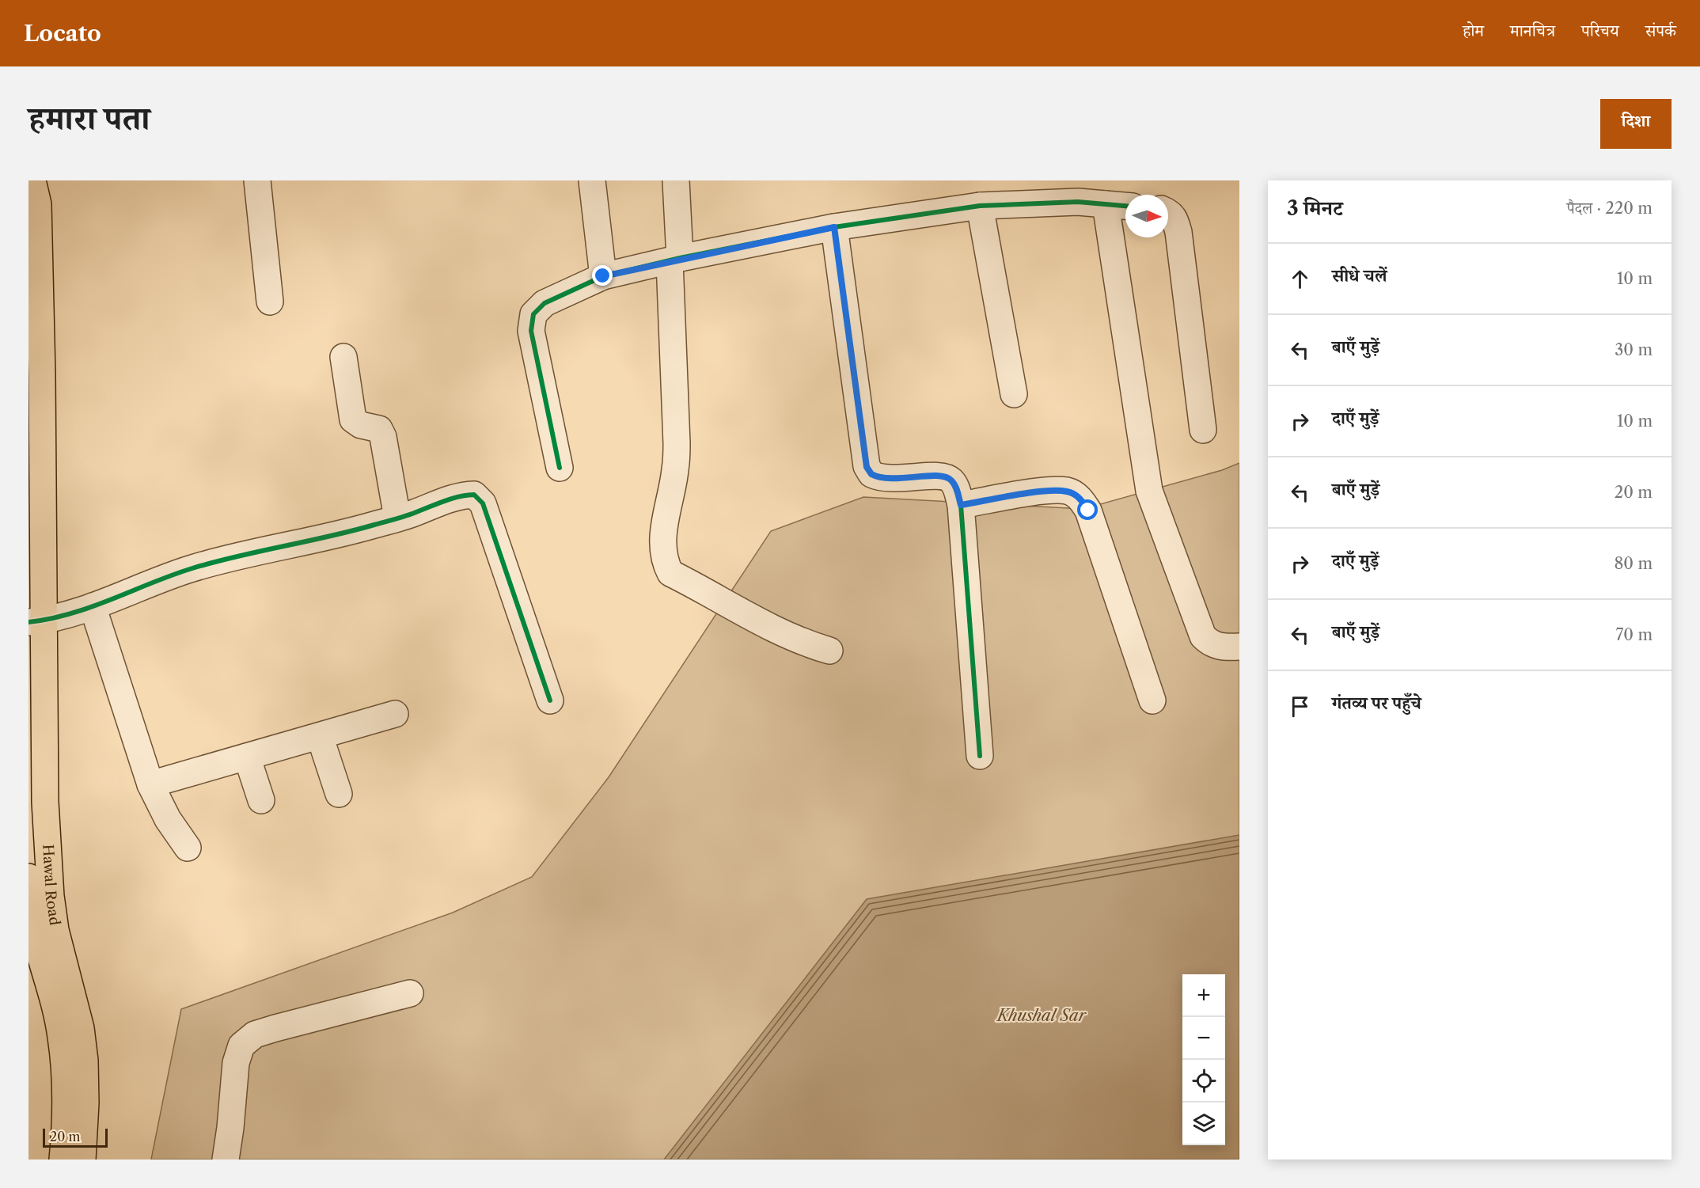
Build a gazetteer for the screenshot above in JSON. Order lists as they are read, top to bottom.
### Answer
{
  "streets": {
    "main road": ["Hawal Road"]
  },
  "water": ["Khushal Sar"],
  "scale_bar": "20 m",
  "north": "right",
  "page": {
    "header": "Locato",
    "nav": [
      "होम",
      "मानचित्र",
      "परिचय",
      "संपर्क"
    ],
    "title": "हमारा पता",
    "buttons": "दिशा",
    "heading": ["3 मिनट", "पैदल · 220 m"],
    "list": [
      ["सीधे चलें", "10 m"],
      ["बाएँ मुड़ें", "30 m"],
      ["दाएँ मुड़ें", "10 m"],
      ["बाएँ मुड़ें", "20 m"],
      ["दाएँ मुड़ें", "80 m"],
      ["बाएँ मुड़ें", "70 m"],
      "गंतव्य पर पहुँचे"
    ],
    "map_buttons": ["+", "−"],
    "scale": "20 m"
  }
}
